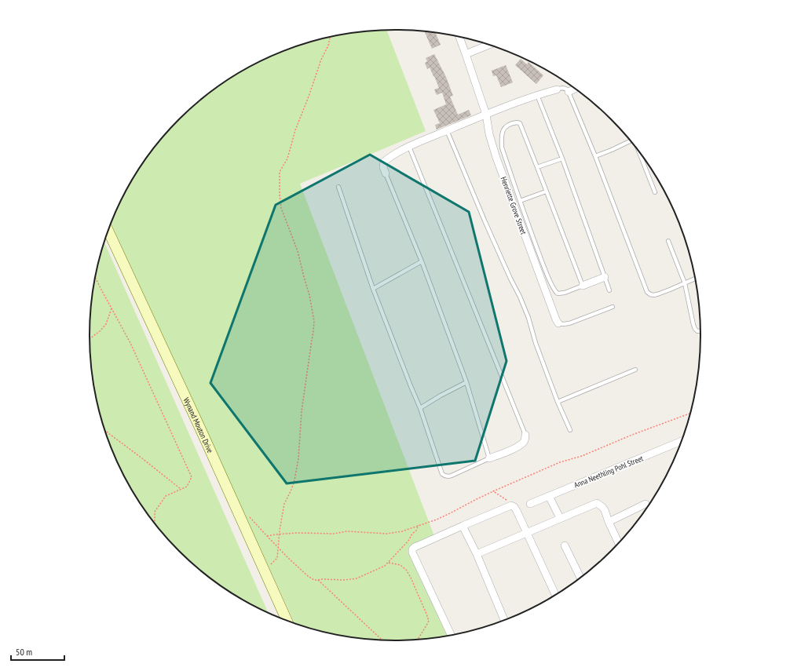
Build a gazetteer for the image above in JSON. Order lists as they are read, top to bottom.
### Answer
{
  "streets": {
    "street": ["Henriette Grove Street", "Wynand Mouton Drive", "Anna Neethling Pohl Street"]
  },
  "scale_bar": "50 m"
}
